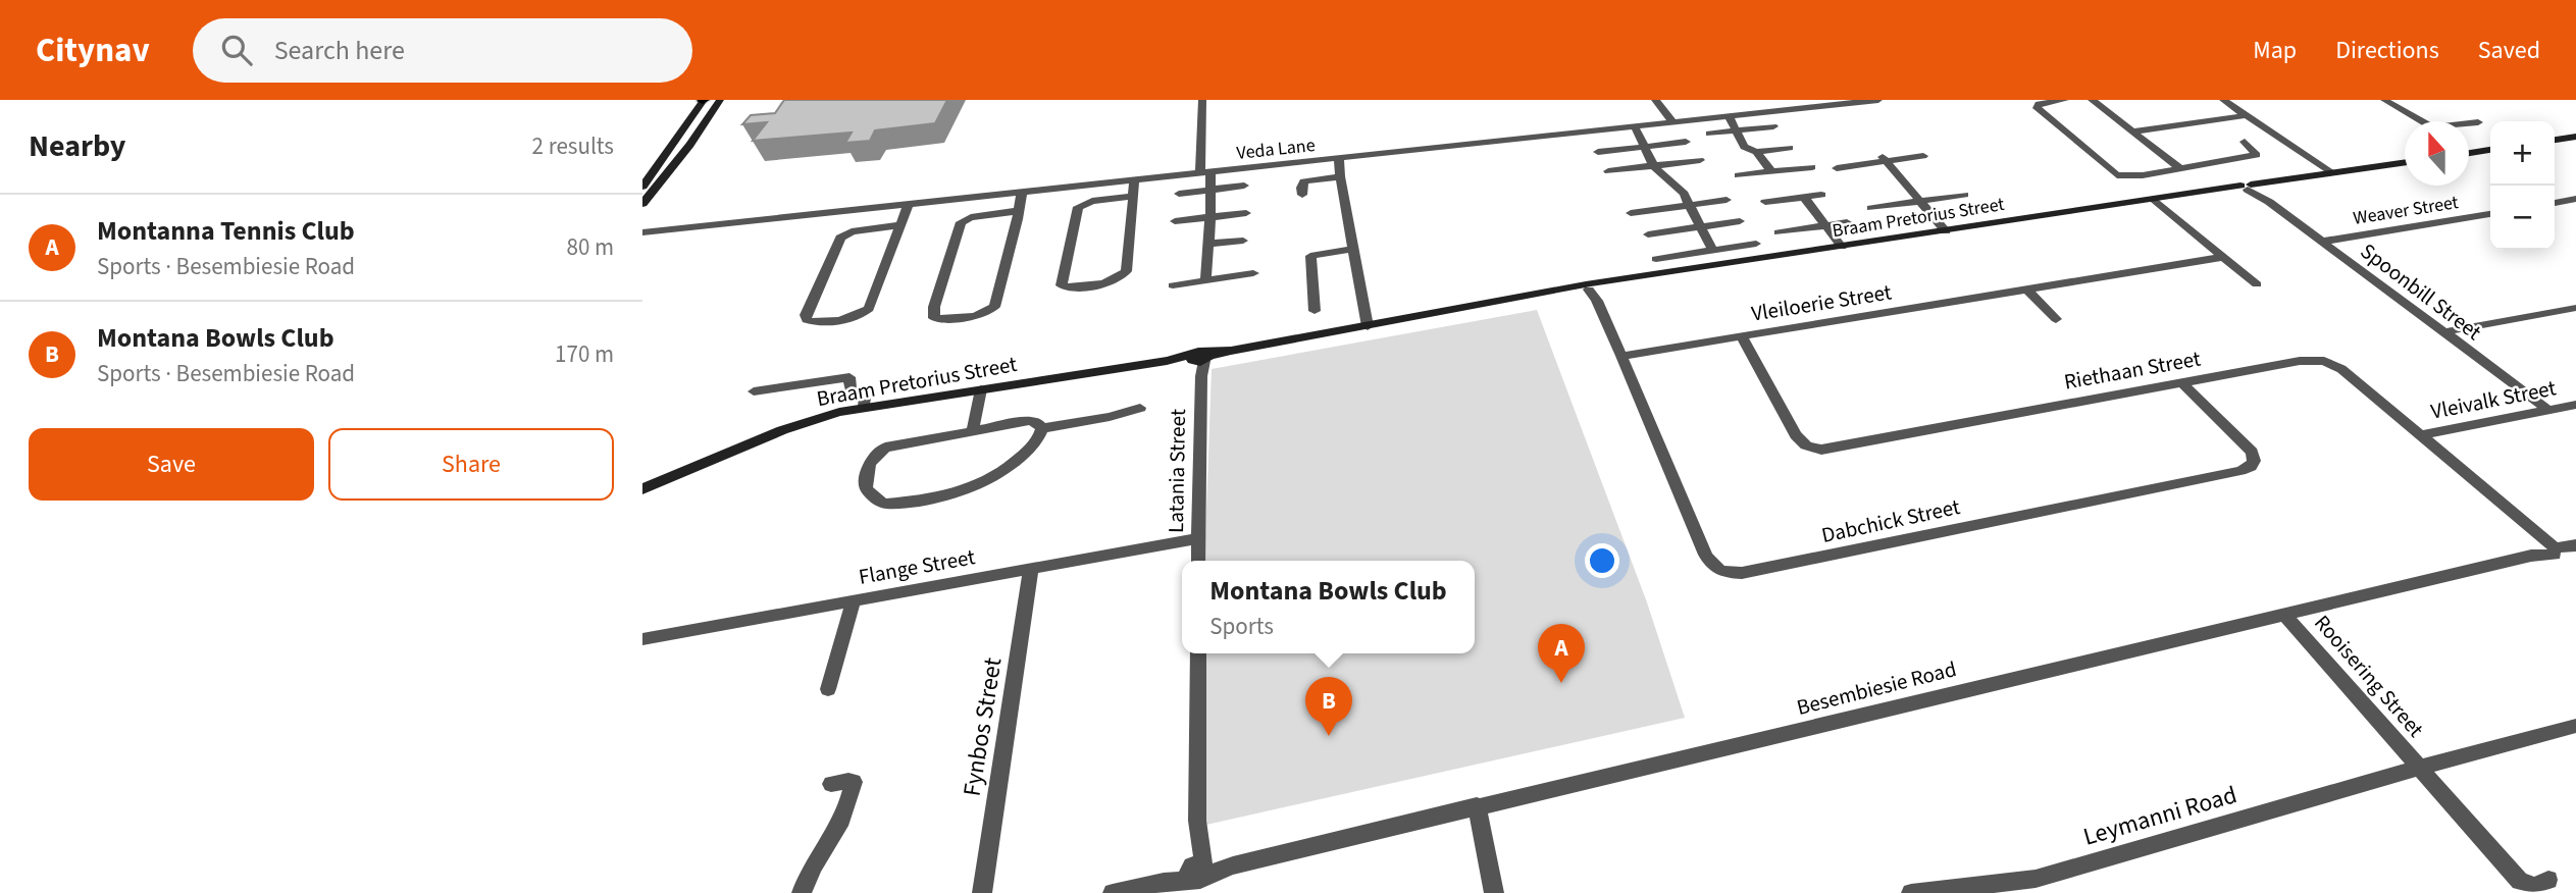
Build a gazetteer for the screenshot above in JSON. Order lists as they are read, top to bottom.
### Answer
{
  "streets": {
    "street": [
      "Veda Lane",
      "Weaver Street",
      "Braam Pretorius Street",
      "Spoonbill Street",
      "Vleiloerie Street",
      "Riethaan Street",
      "Vleivalk Street",
      "Latania Street",
      "Dabchick Street",
      "Flange Street",
      "Rooisering Street",
      "Besembiesie Road",
      "Fynbos Street",
      "Leymanni Road"
    ]
  },
  "crossings": [
    ["Weaver Street", "Spoonbill Street"],
    ["Braam Pretorius Street", "Spoonbill Street"],
    ["Braam Pretorius Street", "Latania Street"],
    ["Braam Pretorius Street", "Dabchick Street"],
    ["Spoonbill Street", "Vleivalk Street"],
    ["Vleiloerie Street", "Riethaan Street"],
    ["Vleiloerie Street", "Dabchick Street"],
    ["Riethaan Street", "Vleivalk Street"],
    ["Riethaan Street", "Dabchick Street"],
    ["Riethaan Street", "Besembiesie Road"],
    ["Latania Street", "Flange Street"],
    ["Flange Street", "Fynbos Street"],
    ["Rooisering Street", "Besembiesie Road"],
    ["Rooisering Street", "Leymanni Road"]
  ],
  "north": "top",
  "page": {
    "header": "Citynav",
    "search": "Search here",
    "nav": ["Map", "Directions", "Saved"],
    "heading": ["Nearby", "2 results"],
    "map_buttons": ["+", "−"],
    "list": [
      {
        "mark": "A",
        "name": "Montanna Tennis Club",
        "note": "Sports · Besembiesie Road",
        "value": "80 m"
      },
      {
        "mark": "B",
        "name": "Montana Bowls Club",
        "note": "Sports · Besembiesie Road",
        "value": "170 m"
      }
    ],
    "buttons": ["Save", "Share"],
    "popup": ["Montana Bowls Club", "Sports"],
    "pins": ["A", "B"]
  }
}
